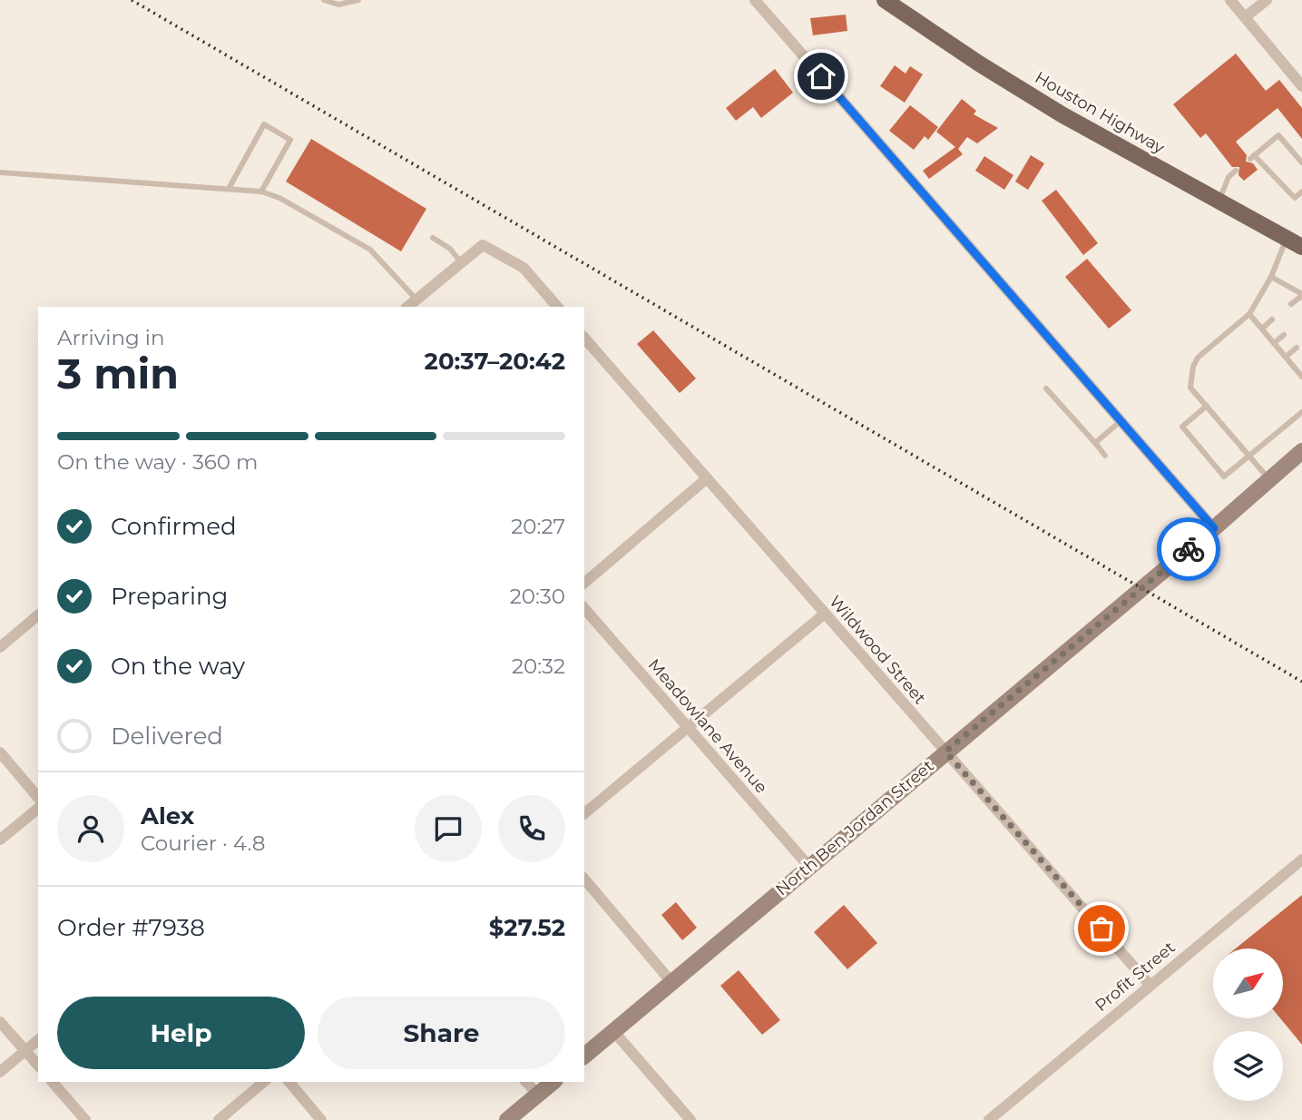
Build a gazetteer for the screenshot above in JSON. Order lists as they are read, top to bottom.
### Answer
{
  "streets": {
    "main road": ["Houston Highway"],
    "street": [
      "Wildwood Street",
      "Meadowlane Avenue",
      "North Ben Jordan Street",
      "Profit Street"
    ]
  },
  "crossings": [
    ["Wildwood Street", "North Ben Jordan Street"],
    ["Wildwood Street", "Profit Street"],
    ["Meadowlane Avenue", "North Ben Jordan Street"]
  ],
  "north": "top right",
  "page": {
    "heading": ["3 min", "Arriving in", "20:37–20:42"],
    "panel": [
      "Alex",
      "Courier · 4.8",
      "Order #7938",
      "$27.52"
    ],
    "bar": "On the way · 360 m",
    "list": [
      ["Confirmed", "20:27"],
      ["Preparing", "20:30"],
      ["On the way", "20:32"],
      "Delivered"
    ],
    "buttons": ["Help", "Share"]
  }
}
